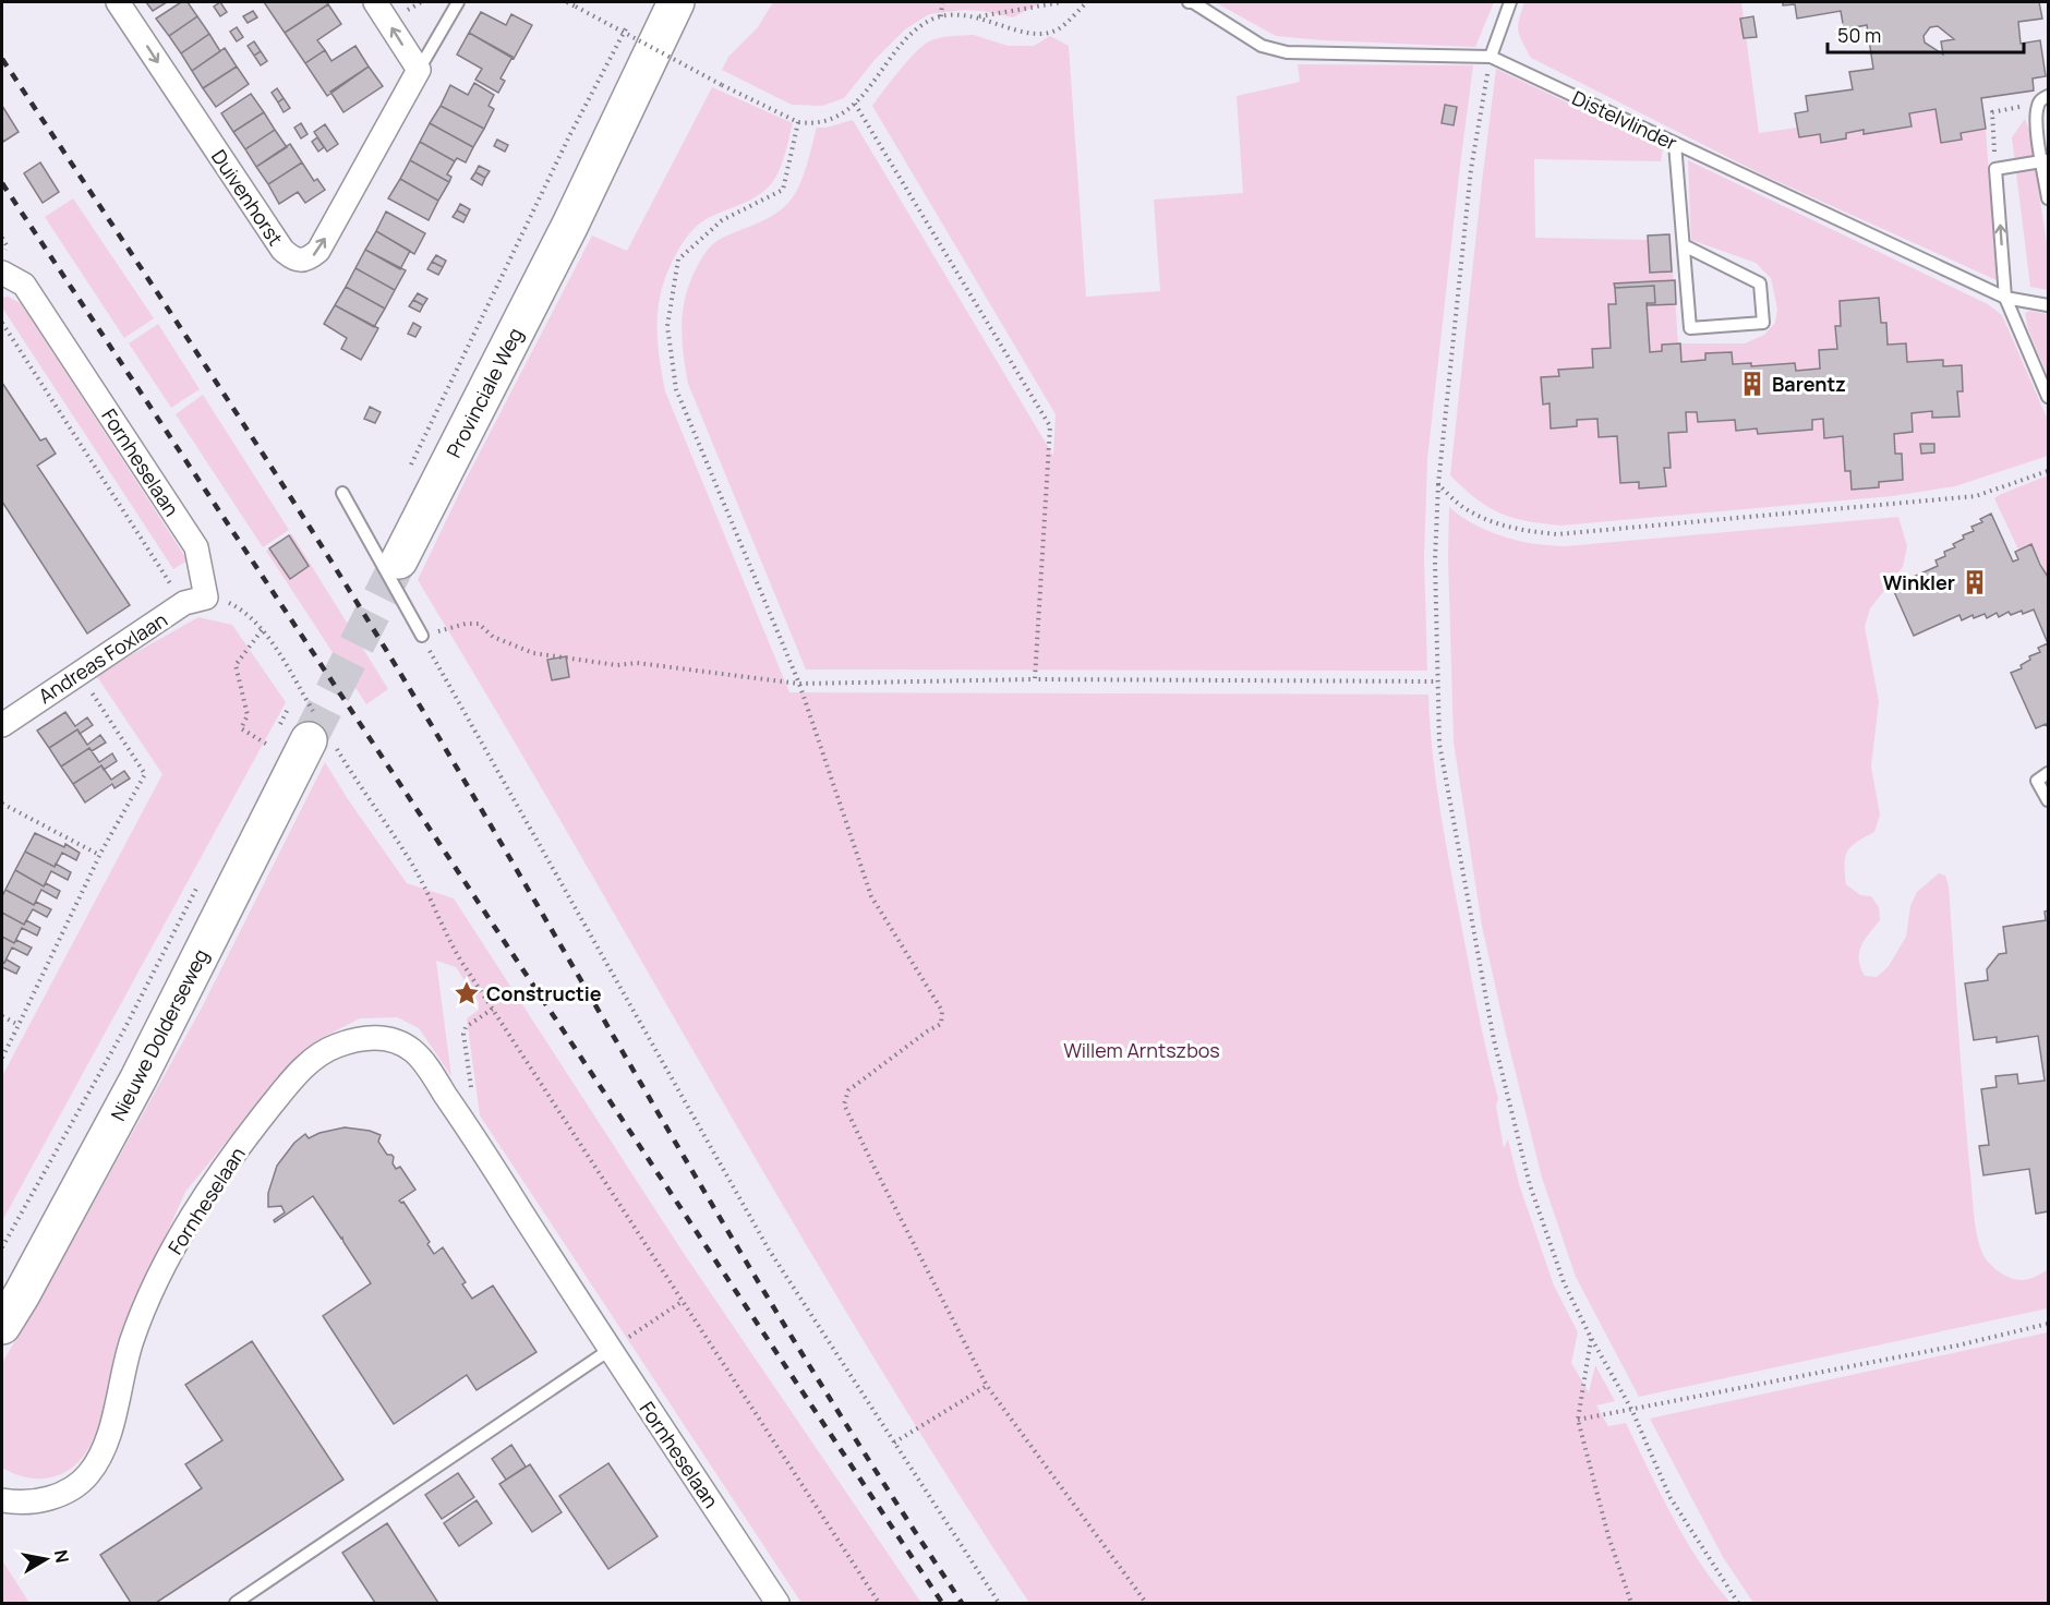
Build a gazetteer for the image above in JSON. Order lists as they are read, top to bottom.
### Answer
{
  "streets": {
    "main road": ["Provinciale Weg", "Nieuwe Dolderseweg"],
    "street": ["Duivenhorst", "Fornheselaan", "Andreas Foxlaan"],
    "lane": ["Distelvlinder"]
  },
  "crossings": [
    ["Fornheselaan", "Andreas Foxlaan"]
  ],
  "parks": ["Willem Arntszbos"],
  "places": {
    "building": ["Barentz", "Winkler"],
    "place": ["Constructie"]
  },
  "scale_bar": "50 m",
  "north": "right"
}
